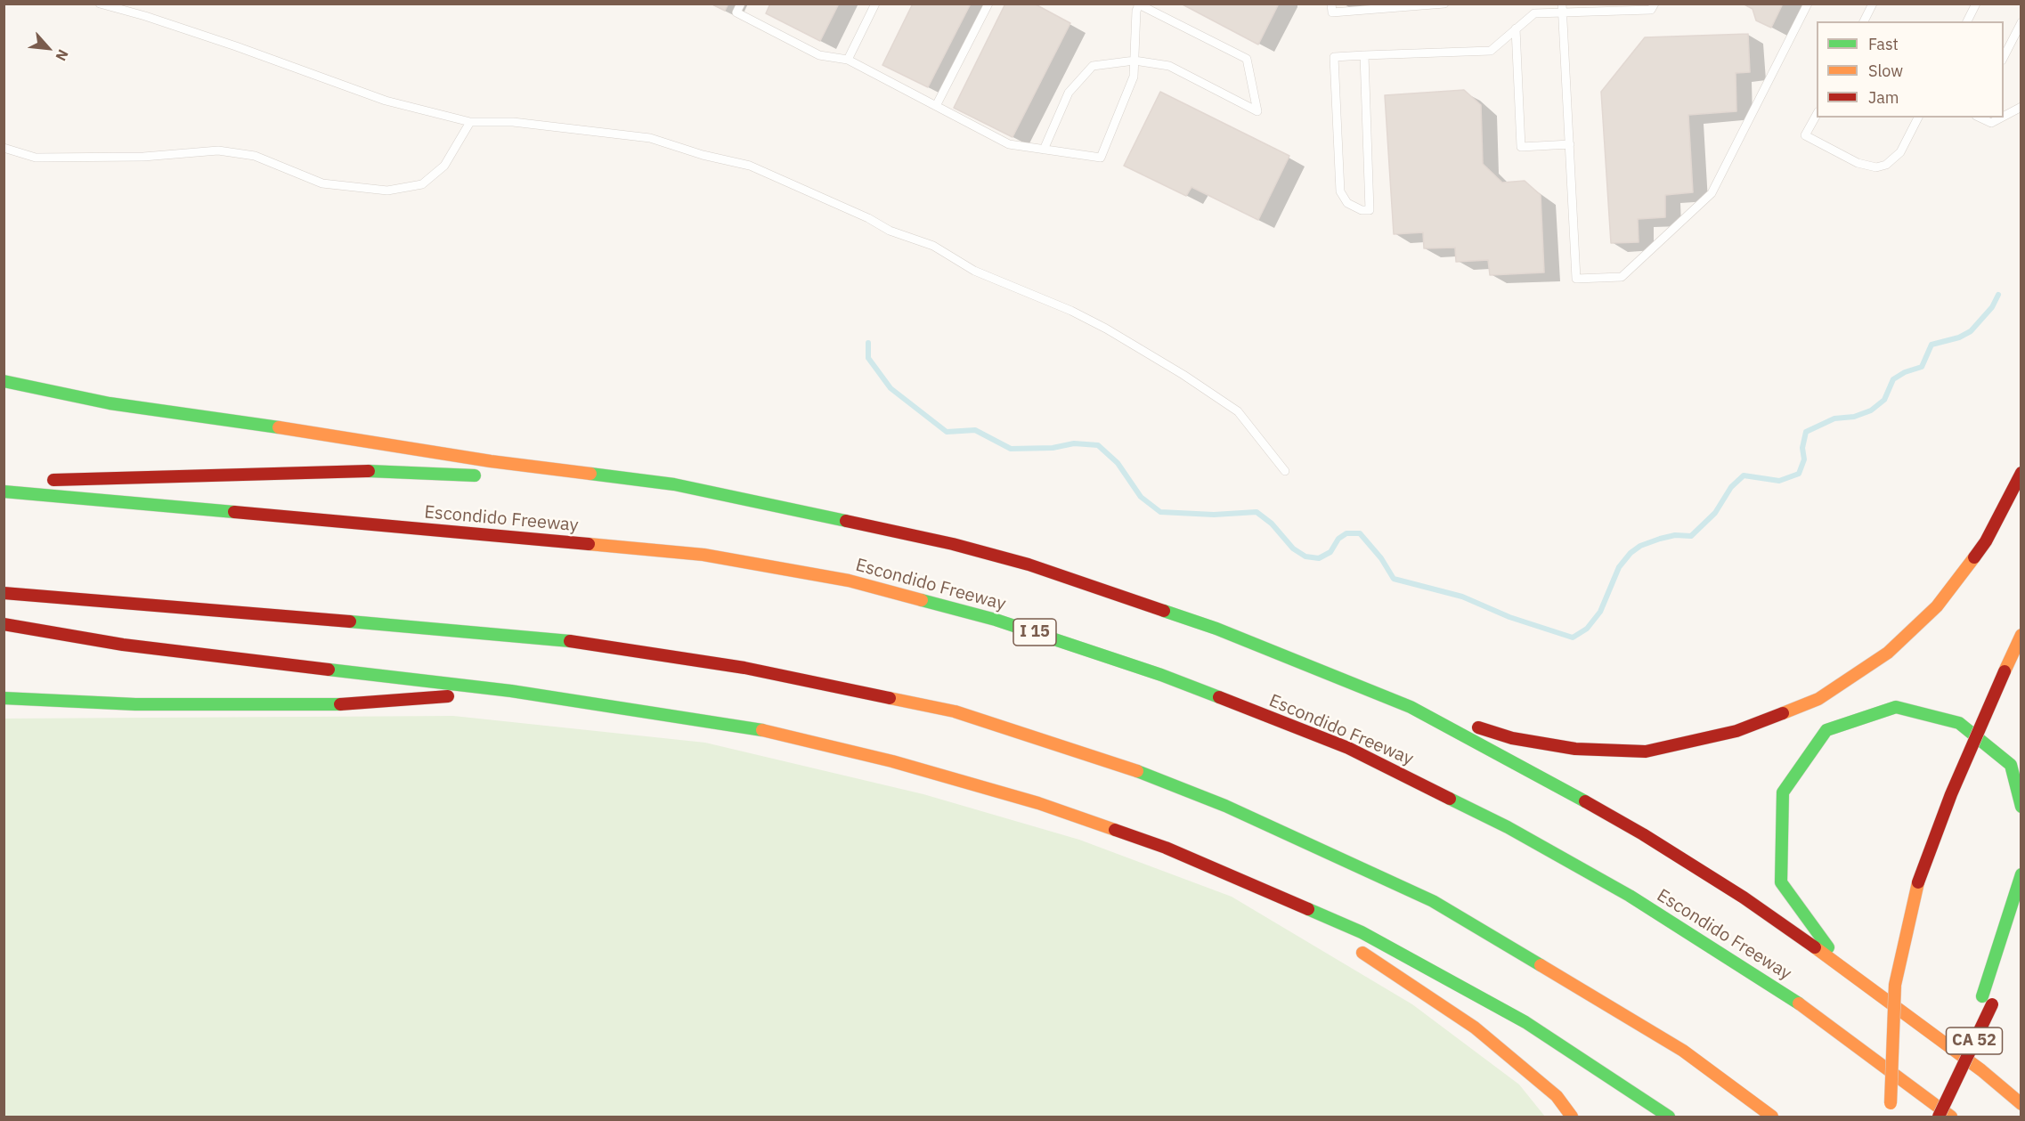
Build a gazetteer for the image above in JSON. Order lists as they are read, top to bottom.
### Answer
{
  "streets": {
    "highway": ["Escondido Freeway", "I 15", "CA 52"]
  },
  "legend": ["Fast", "Slow", "Jam"],
  "north": "bottom right"
}
